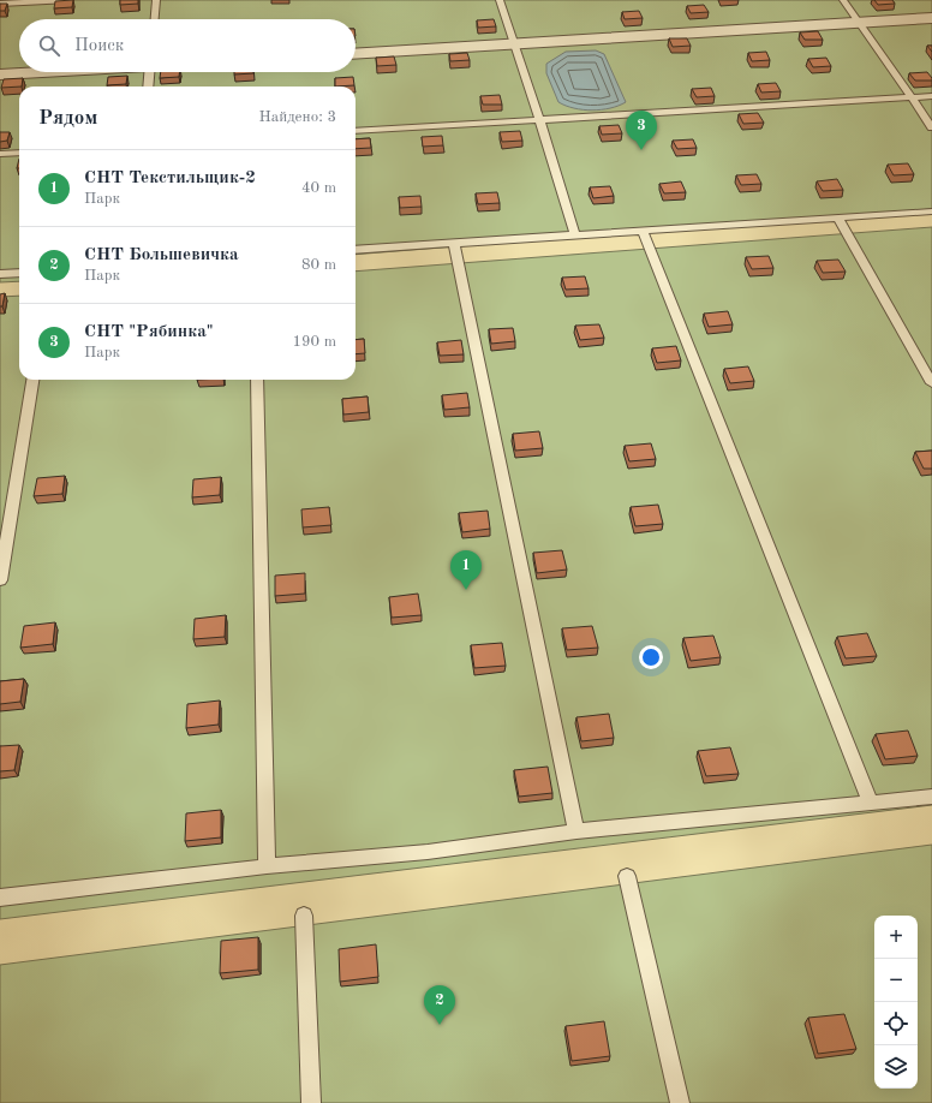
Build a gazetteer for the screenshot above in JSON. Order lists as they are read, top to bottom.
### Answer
{
  "page": {
    "search": "Поиск",
    "heading": ["Рядом", "Найдено: 3"],
    "pins": ["3", "1", "2"],
    "list": [
      {
        "mark": "1",
        "name": "СНТ Текстильщик-2",
        "note": "Парк",
        "value": "40 m"
      },
      {
        "mark": "2",
        "name": "СНТ Большевичка",
        "note": "Парк",
        "value": "80 m"
      },
      {
        "mark": "3",
        "name": "СНТ \"Рябинка\"",
        "note": "Парк",
        "value": "190 m"
      }
    ],
    "map_buttons": ["+", "−"]
  }
}
